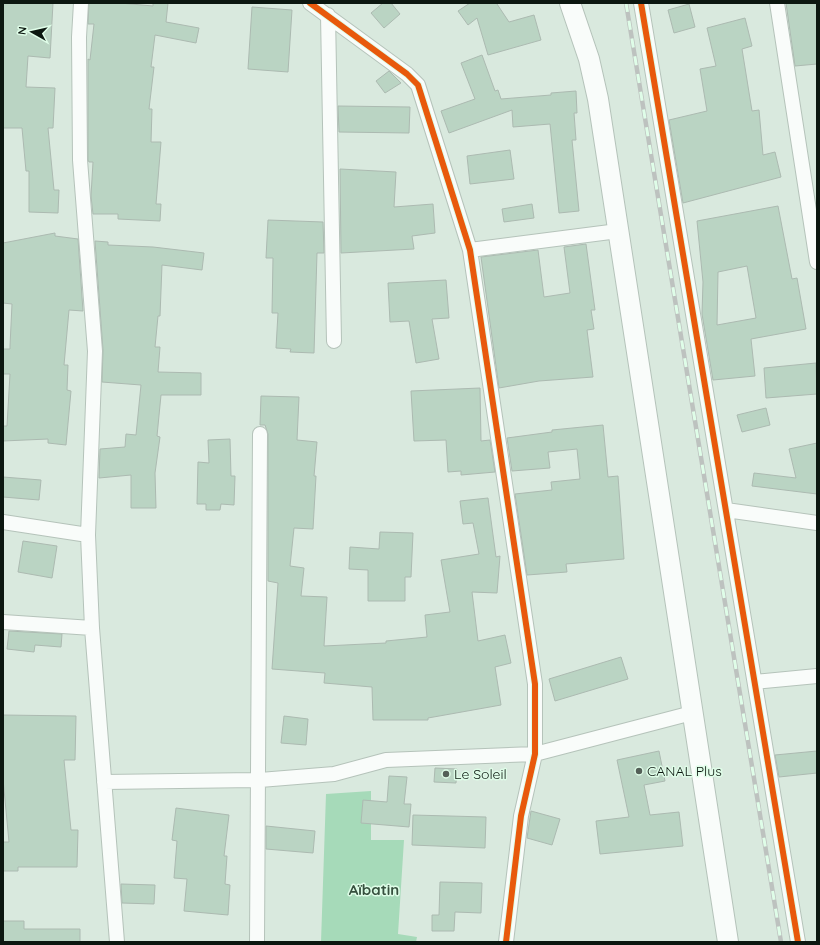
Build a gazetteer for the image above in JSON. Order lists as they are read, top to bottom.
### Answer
{
  "districts": ["Aïbatin"],
  "places": ["CANAL Plus", "Le Soleil"],
  "north": "left"
}
